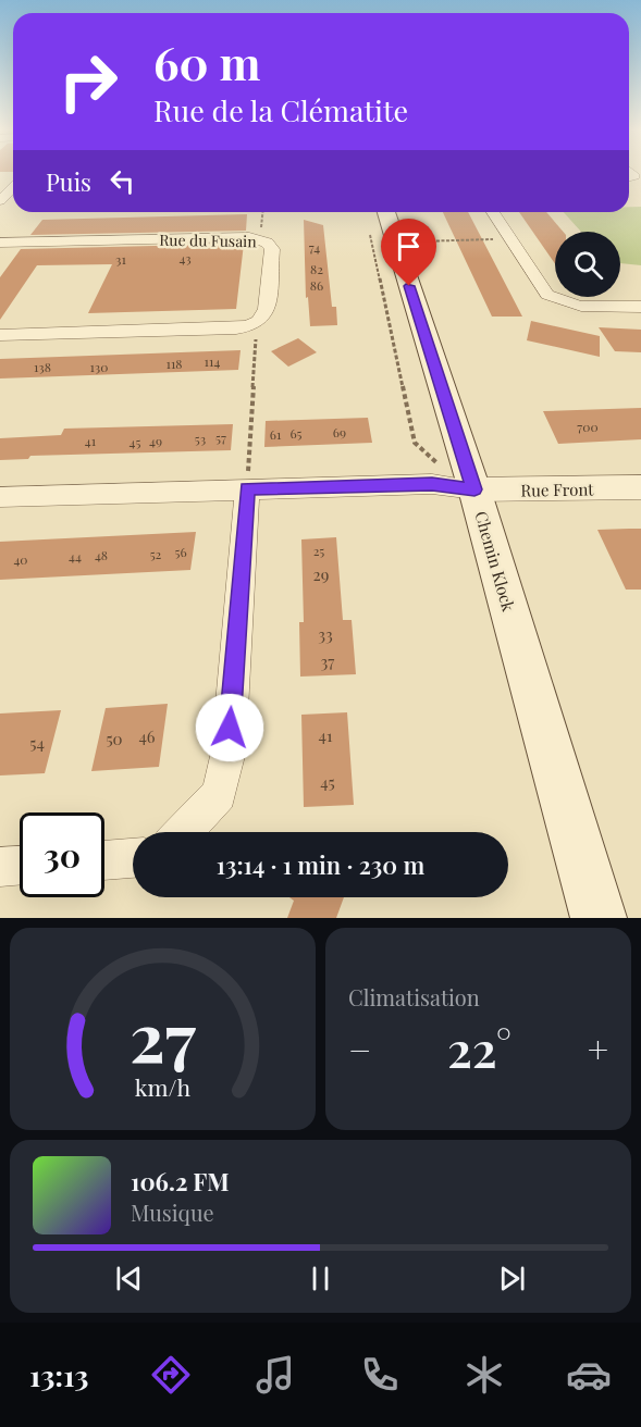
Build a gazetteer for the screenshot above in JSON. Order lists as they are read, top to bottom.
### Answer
{
  "streets": {
    "main road": ["Chemin Klock"],
    "street": ["Rue du Fusain", "Rue Front"]
  },
  "crossings": [
    ["Rue Front", "Chemin Klock"]
  ],
  "house_numbers": [
    "74",
    "43",
    "31",
    "82",
    "86",
    "114",
    "118",
    "138",
    "130",
    "700",
    "69",
    "65",
    "61",
    "57",
    "53",
    "41",
    "49",
    "45",
    "25",
    "56",
    "52",
    "48",
    "44",
    "40",
    "29",
    "33",
    "37",
    "41",
    "46",
    "50",
    "54",
    "45"
  ],
  "page": {
    "turn": ["60 m", "Rue de la Clématite"],
    "then": "Puis",
    "limit": "30",
    "trip": "13:14 · 1 min · 230 m",
    "tile": "Climatisation",
    "heat": ["−", "22°", "+"],
    "song": ["106.2 FM", "Musique"],
    "tabs": "13:13",
    "gauge": ["27", "km/h"]
  }
}
